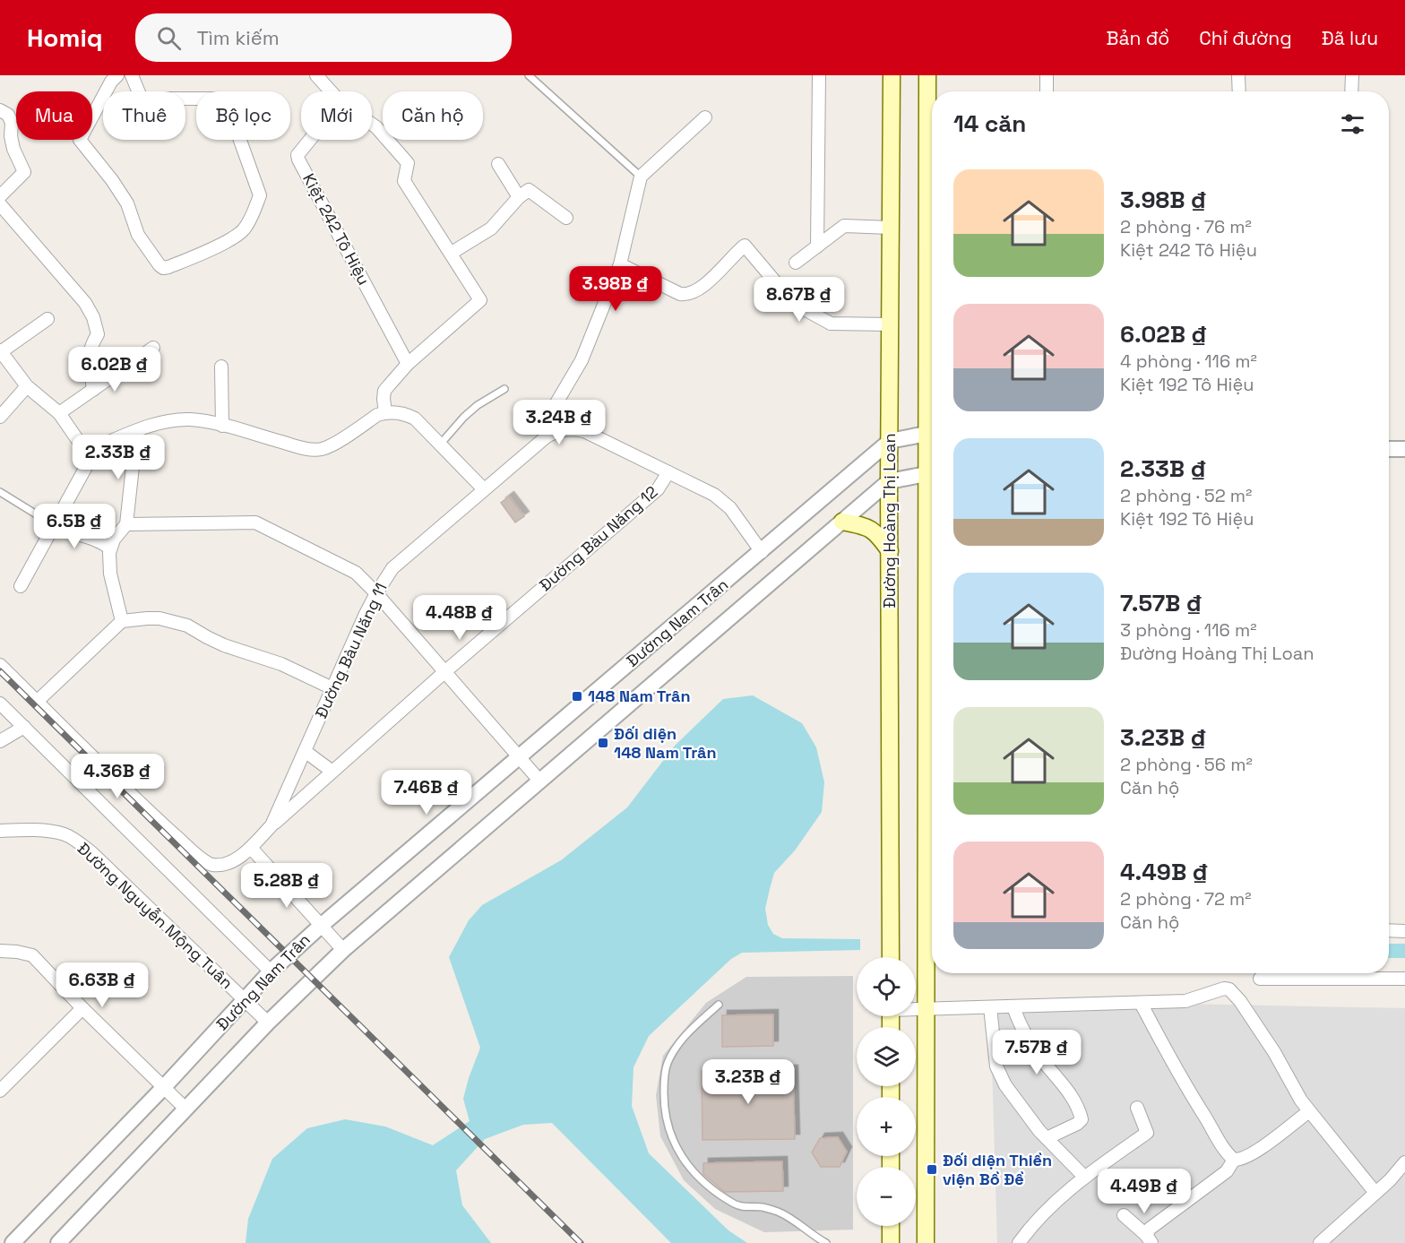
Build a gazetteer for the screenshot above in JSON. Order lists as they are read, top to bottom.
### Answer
{
  "streets": {
    "main road": ["Đường Hoàng Thị Loan"],
    "street": [
      "Kiệt 242 Tô Hiệu",
      "Đường Bàu Năng 12",
      "Đường Nam Trân",
      "Đường Bàu Năng 11",
      "Đường Nguyễn Mộng Tuân"
    ]
  },
  "crossings": [
    ["Đường Hoàng Thị Loan", "Đường Nam Trân"],
    ["Đường Bàu Năng 12", "Đường Bàu Năng 11"],
    ["Đường Nam Trân", "Đường Bàu Năng 11"],
    ["Đường Nam Trân", "Đường Nguyễn Mộng Tuân"]
  ],
  "places": {
    "transit": ["148 Nam Trân", "Đối diện 148 Nam Trân", "Đối diện Thiền viện Bồ Đề"]
  },
  "page": {
    "header": "Homiq",
    "search": "Tìm kiếm",
    "nav": ["Bản đồ", "Chỉ đường", "Đã lưu"],
    "chip": [
      "Mua",
      "Thuê",
      "Bộ lọc",
      "Mới",
      "Căn hộ"
    ],
    "heading": "14 căn",
    "list": [
      {
        "name": "3.98B ₫",
        "note": "2 phòng · 76 m² · Kiệt 242 Tô Hiệu"
      },
      {
        "name": "6.02B ₫",
        "note": "4 phòng · 116 m² · Kiệt 192 Tô Hiệu"
      },
      {
        "name": "2.33B ₫",
        "note": "2 phòng · 52 m² · Kiệt 192 Tô Hiệu"
      },
      {
        "name": "7.57B ₫",
        "note": "3 phòng · 116 m² · Đường Hoàng Thị Loan"
      },
      {
        "name": "3.23B ₫",
        "note": "2 phòng · 56 m² · Căn hộ"
      },
      {
        "name": "4.49B ₫",
        "note": "2 phòng · 72 m² · Căn hộ"
      }
    ],
    "price": [
      "3.98B ₫",
      "8.67B ₫",
      "6.02B ₫",
      "3.24B ₫",
      "2.33B ₫",
      "6.5B ₫",
      "4.48B ₫",
      "4.36B ₫",
      "7.46B ₫",
      "5.28B ₫",
      "6.63B ₫",
      "7.57B ₫",
      "3.23B ₫",
      "4.49B ₫"
    ],
    "map_buttons": ["+", "−"]
  }
}
